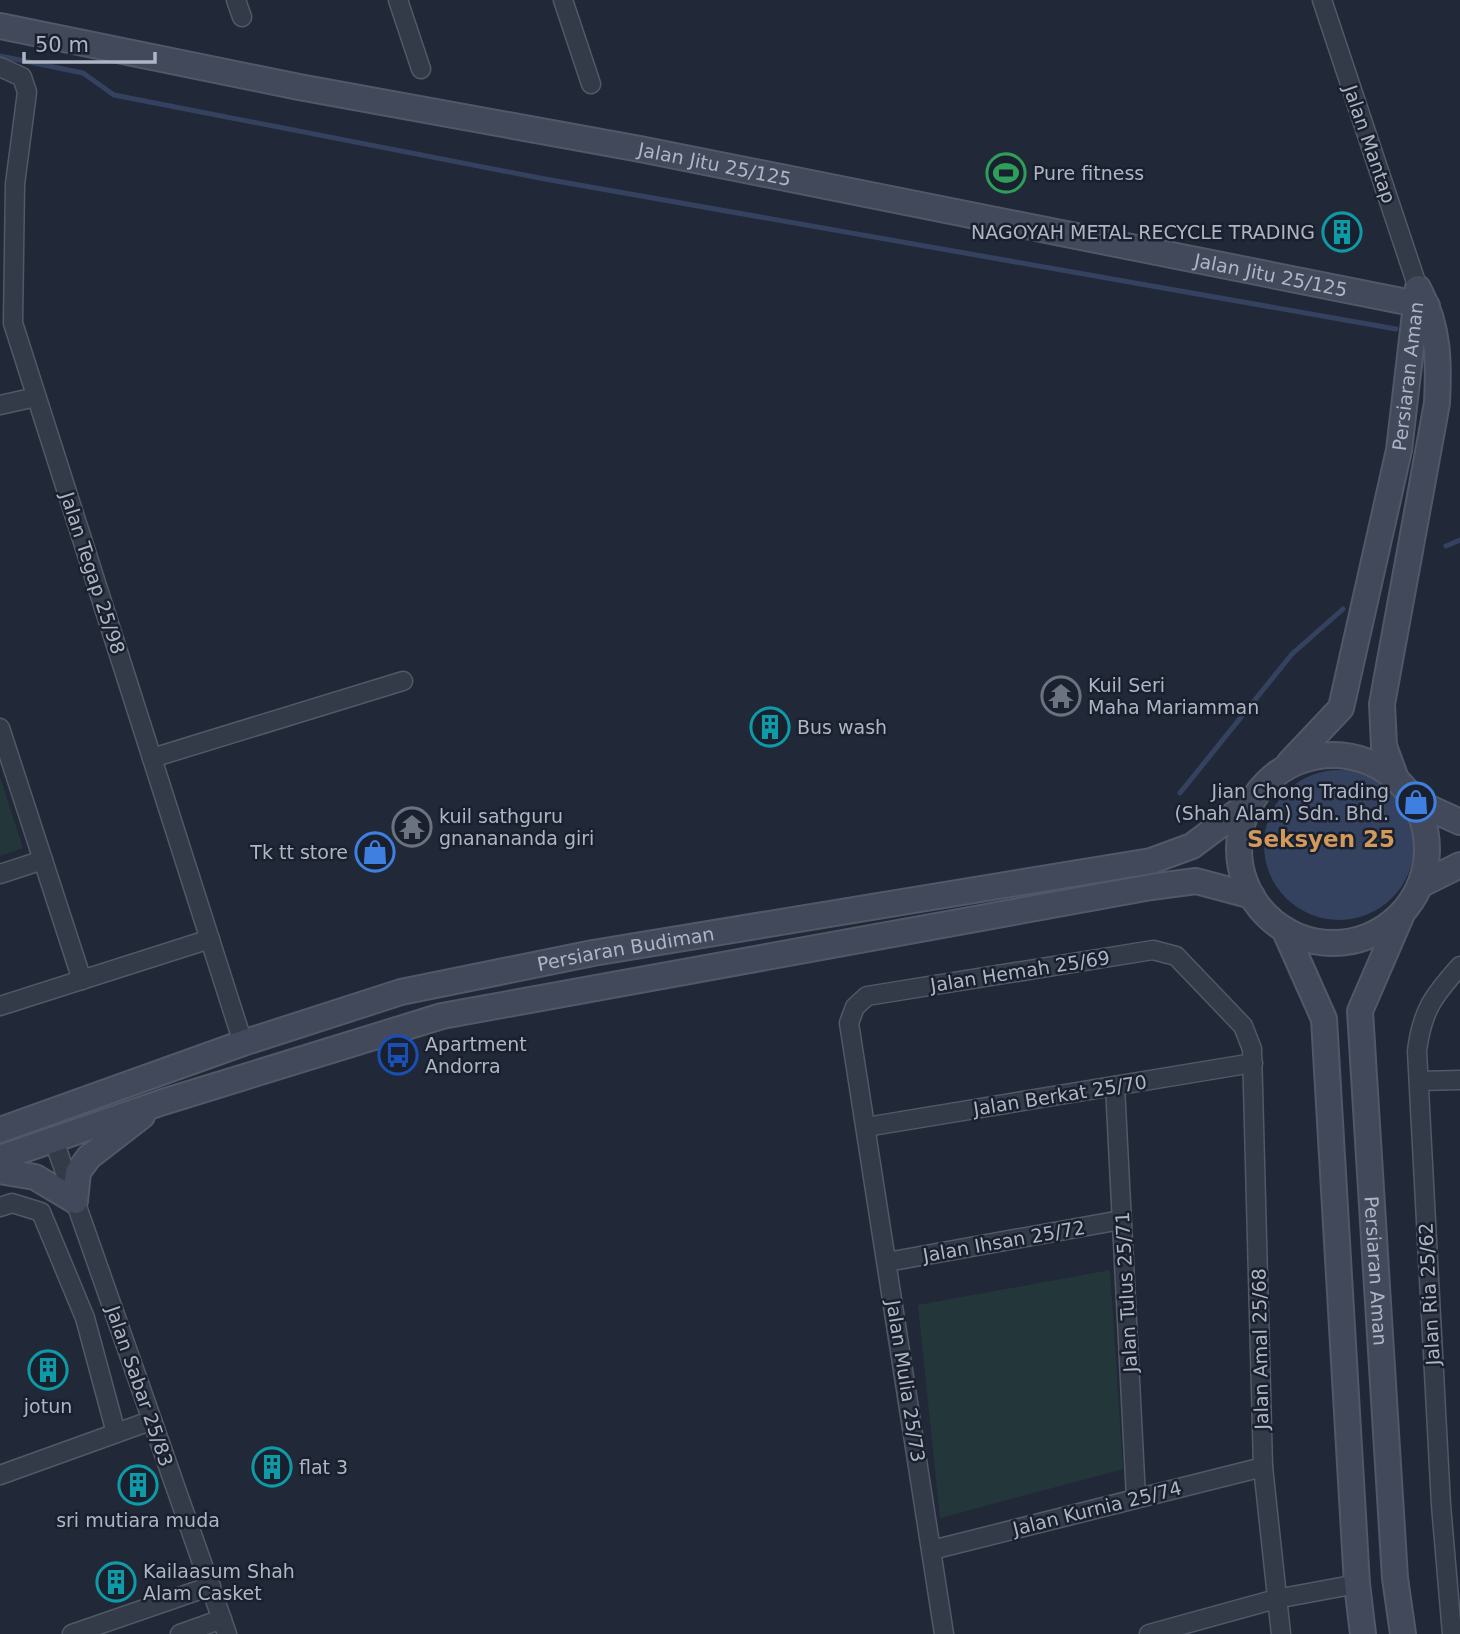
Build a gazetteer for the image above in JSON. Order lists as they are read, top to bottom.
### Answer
{
  "streets": {
    "street": [
      "Jalan Mantap",
      "Jalan Jitu 25/125",
      "Persiaran Aman",
      "Jalan Tegap 25/98",
      "Persiaran Budiman",
      "Jalan Hemah 25/69",
      "Jalan Berkat 25/70",
      "Jalan Ihsan 25/72",
      "Jalan Tulus 25/71",
      "Jalan Ria 25/62",
      "Jalan Amal 25/68",
      "Jalan Mulia 25/73",
      "Jalan Sabar 25/83",
      "Jalan Kurnia 25/74"
    ]
  },
  "crossings": [
    ["Jalan Mantap", "Jalan Jitu 25/125"],
    ["Jalan Mantap", "Persiaran Aman"],
    ["Jalan Jitu 25/125", "Persiaran Aman"],
    ["Persiaran Aman", "Persiaran Budiman"],
    ["Jalan Tegap 25/98", "Persiaran Budiman"],
    ["Persiaran Budiman", "Jalan Sabar 25/83"],
    ["Jalan Hemah 25/69", "Jalan Berkat 25/70"],
    ["Jalan Hemah 25/69", "Jalan Amal 25/68"],
    ["Jalan Hemah 25/69", "Jalan Mulia 25/73"],
    ["Jalan Berkat 25/70", "Jalan Tulus 25/71"],
    ["Jalan Berkat 25/70", "Jalan Amal 25/68"],
    ["Jalan Berkat 25/70", "Jalan Mulia 25/73"],
    ["Jalan Ihsan 25/72", "Jalan Tulus 25/71"],
    ["Jalan Ihsan 25/72", "Jalan Mulia 25/73"],
    ["Jalan Tulus 25/71", "Jalan Kurnia 25/74"],
    ["Jalan Amal 25/68", "Jalan Kurnia 25/74"],
    ["Jalan Mulia 25/73", "Jalan Kurnia 25/74"]
  ],
  "districts": ["Seksyen 25"],
  "places": {
    "sports": ["Pure fitness"],
    "building": [
      "NAGOYAH METAL RECYCLE TRADING",
      "Bus wash",
      "jotun",
      "flat 3",
      "sri mutiara muda",
      "Kailaasum Shah Alam Casket"
    ],
    "temple": ["Kuil Seri Maha Mariamman", "kuil sathguru gnanananda giri"],
    "shop": ["Jian Chong Trading (Shah Alam) Sdn. Bhd.", "Tk tt store"],
    "bus stop": ["Apartment Andorra"]
  },
  "scale_bar": "50 m"
}
